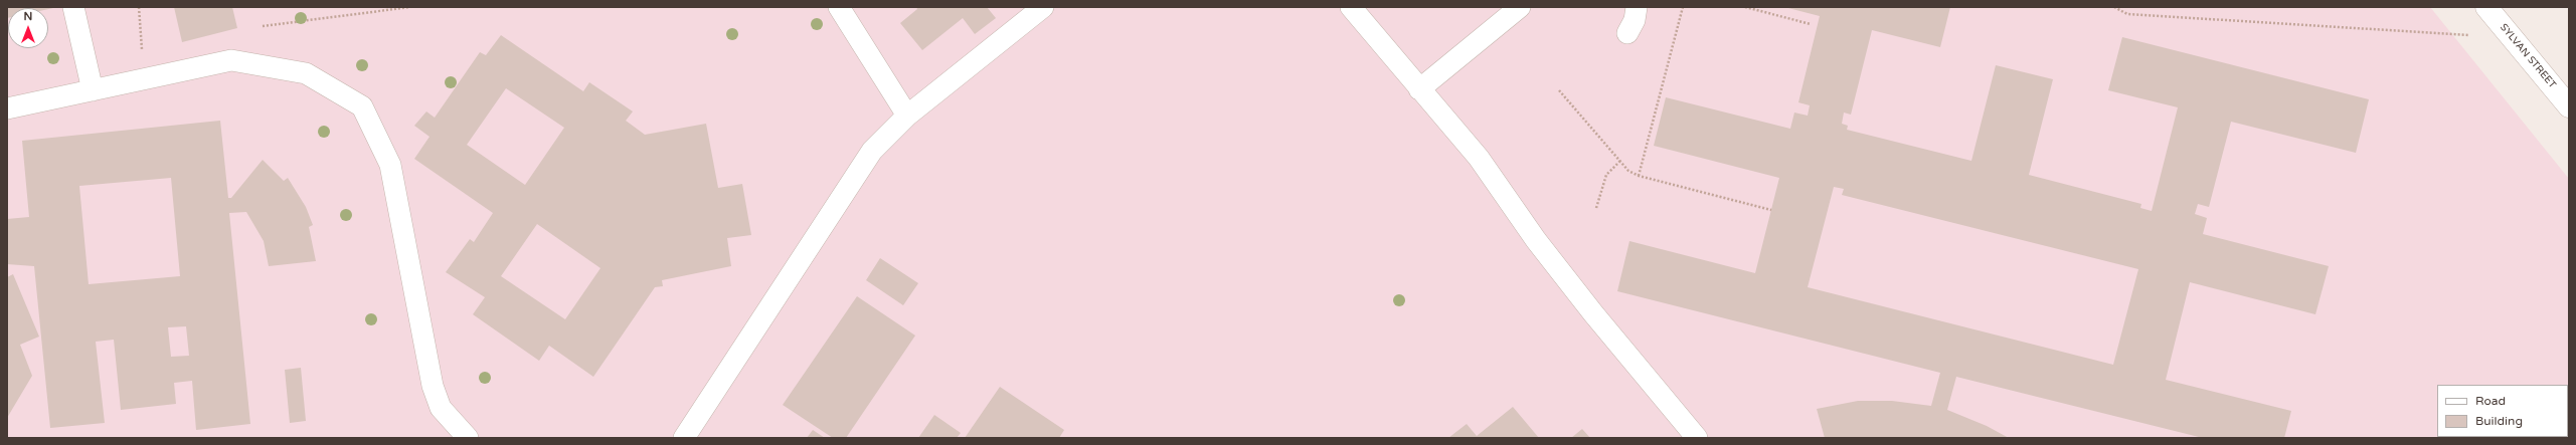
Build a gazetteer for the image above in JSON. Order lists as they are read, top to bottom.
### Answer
{
  "streets": {
    "street": ["SYLVAN STREET"]
  },
  "legend": ["Road", "Building"],
  "north": "top"
}
